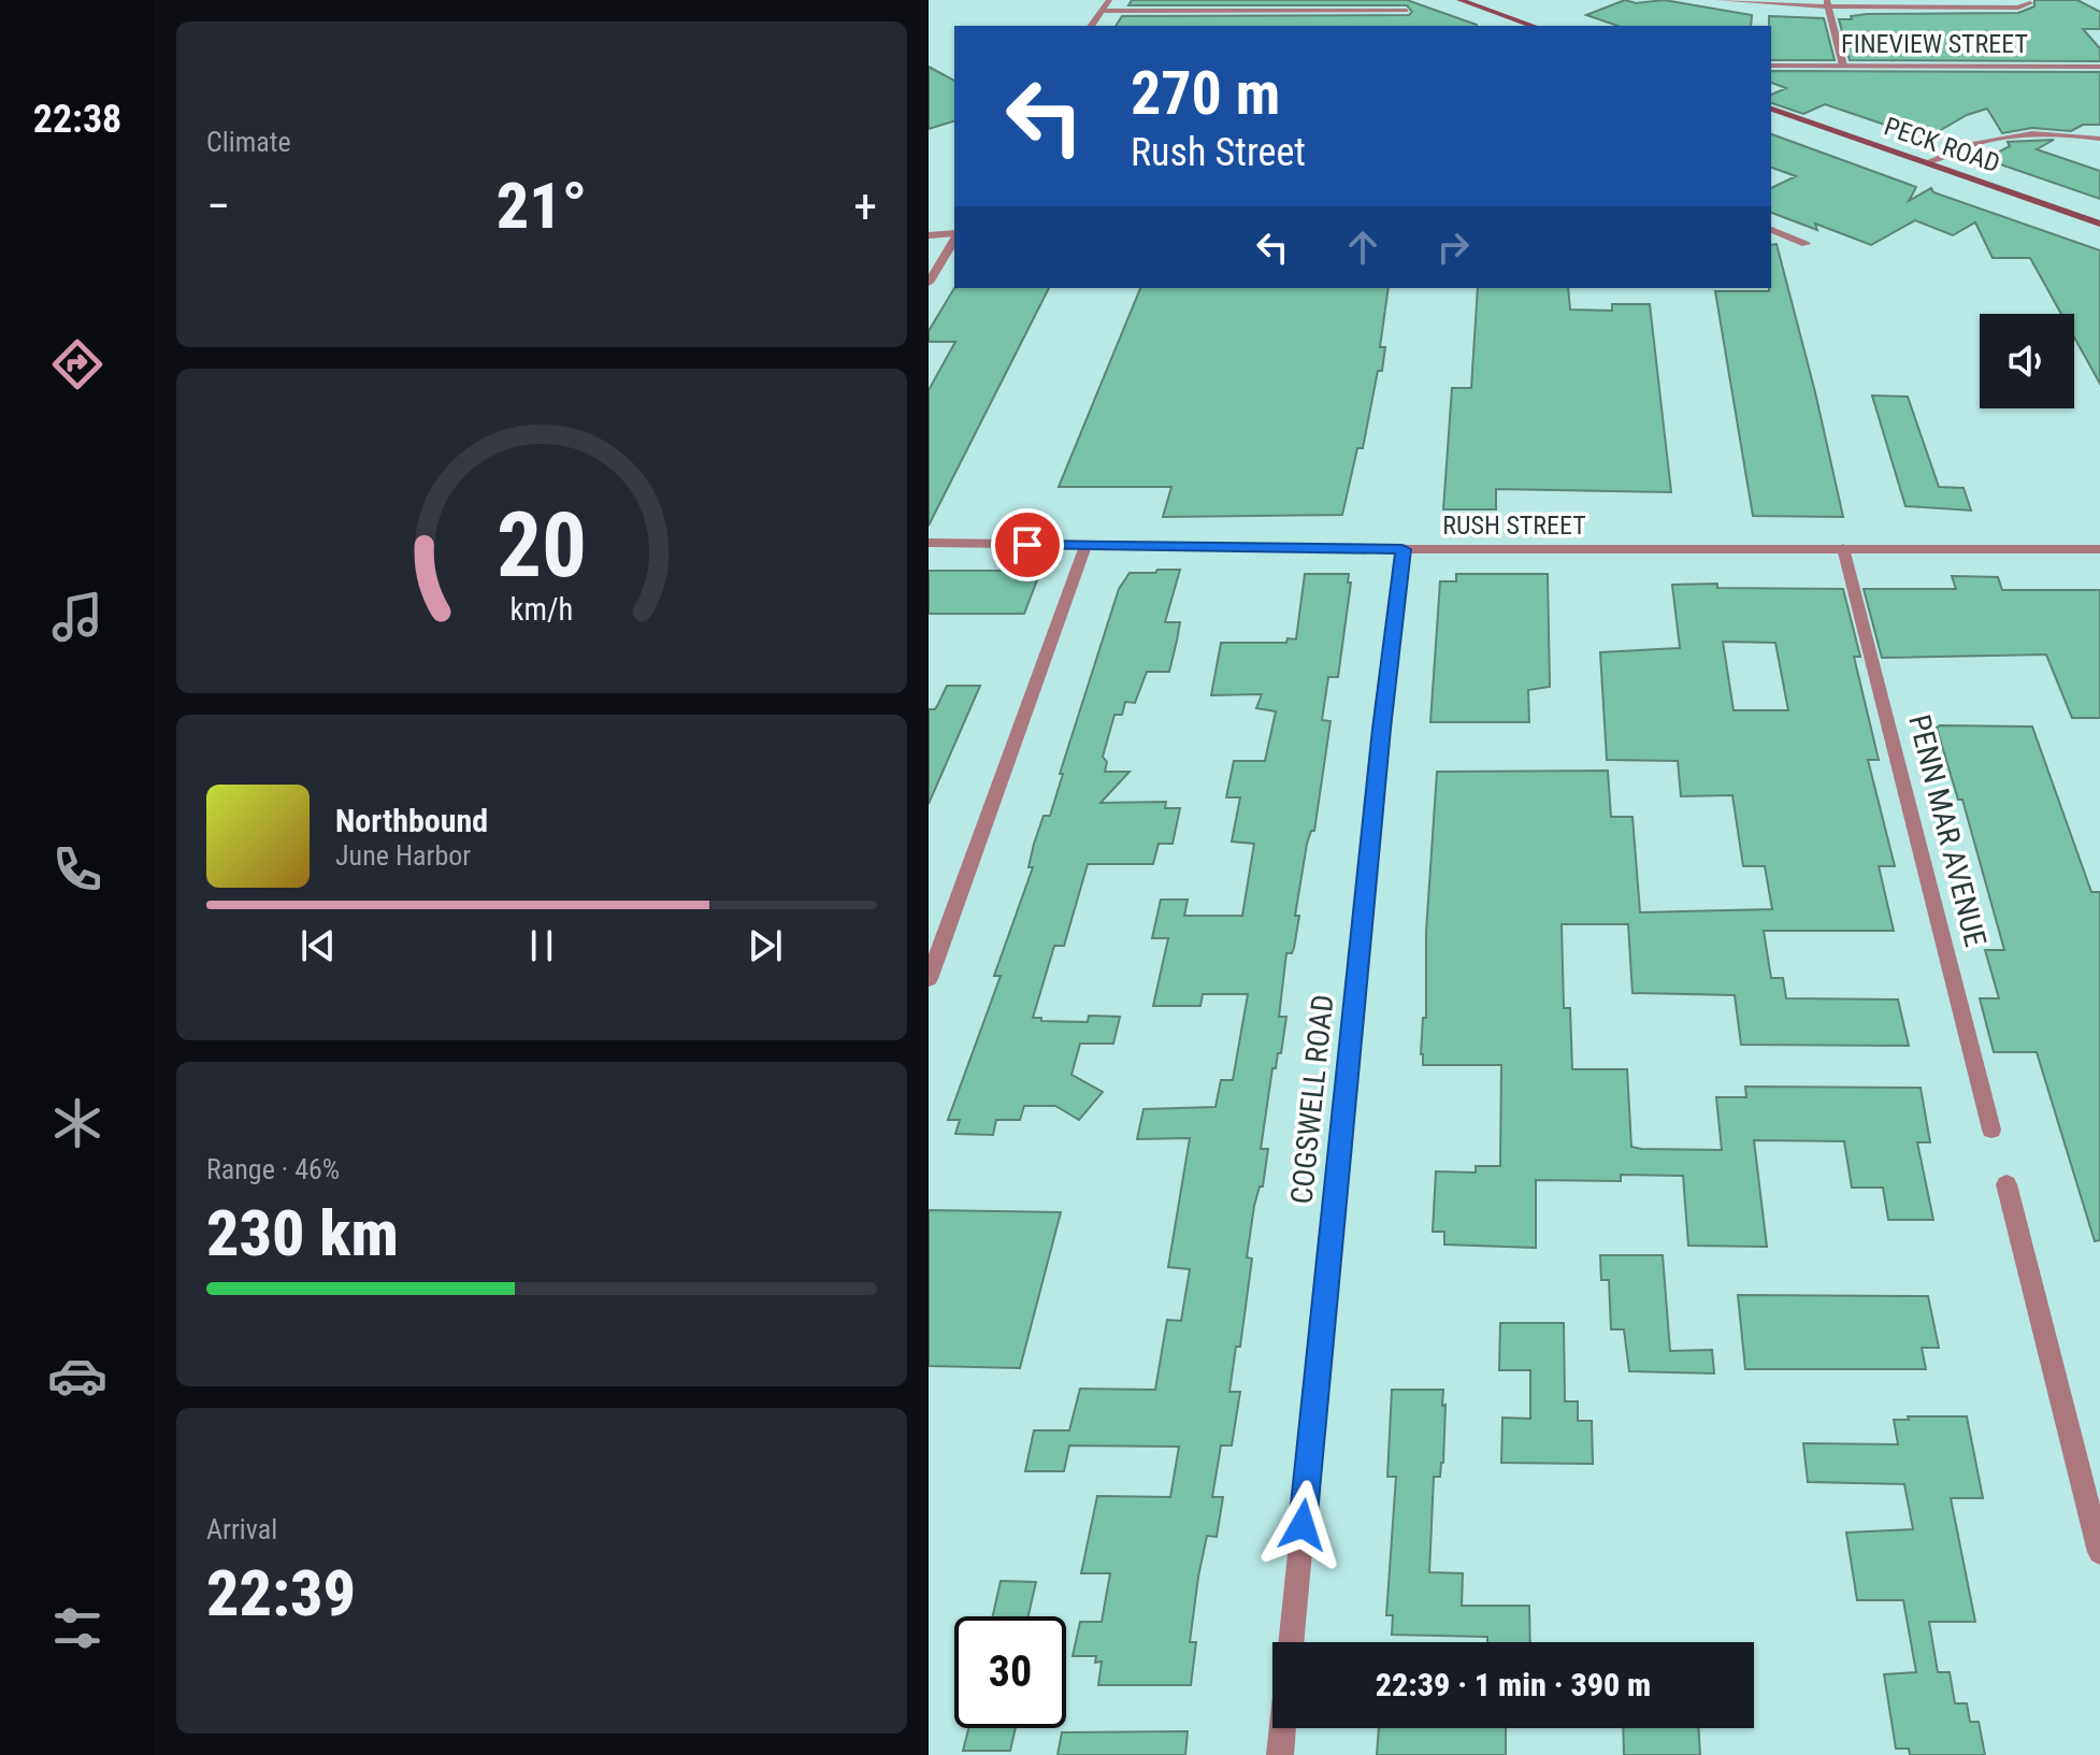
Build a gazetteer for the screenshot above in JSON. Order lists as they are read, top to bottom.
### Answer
{
  "streets": {
    "main road": ["PECK ROAD"],
    "street": [
      "FINEVIEW STREET",
      "RUSH STREET",
      "PENN MAR AVENUE",
      "COGSWELL ROAD"
    ]
  },
  "crossings": [
    ["RUSH STREET", "PENN MAR AVENUE"],
    ["RUSH STREET", "COGSWELL ROAD"]
  ],
  "page": {
    "tabs": "22:38",
    "tile": [
      "Climate",
      ["Range · 46%", "230 km"],
      ["Arrival", "22:39"]
    ],
    "turn": ["270 m", "Rush Street"],
    "heat": ["−", "21°", "+"],
    "song": ["Northbound", "June Harbor"],
    "limit": "30",
    "trip": "22:39 · 1 min · 390 m",
    "gauge": ["20", "km/h"]
  }
}
